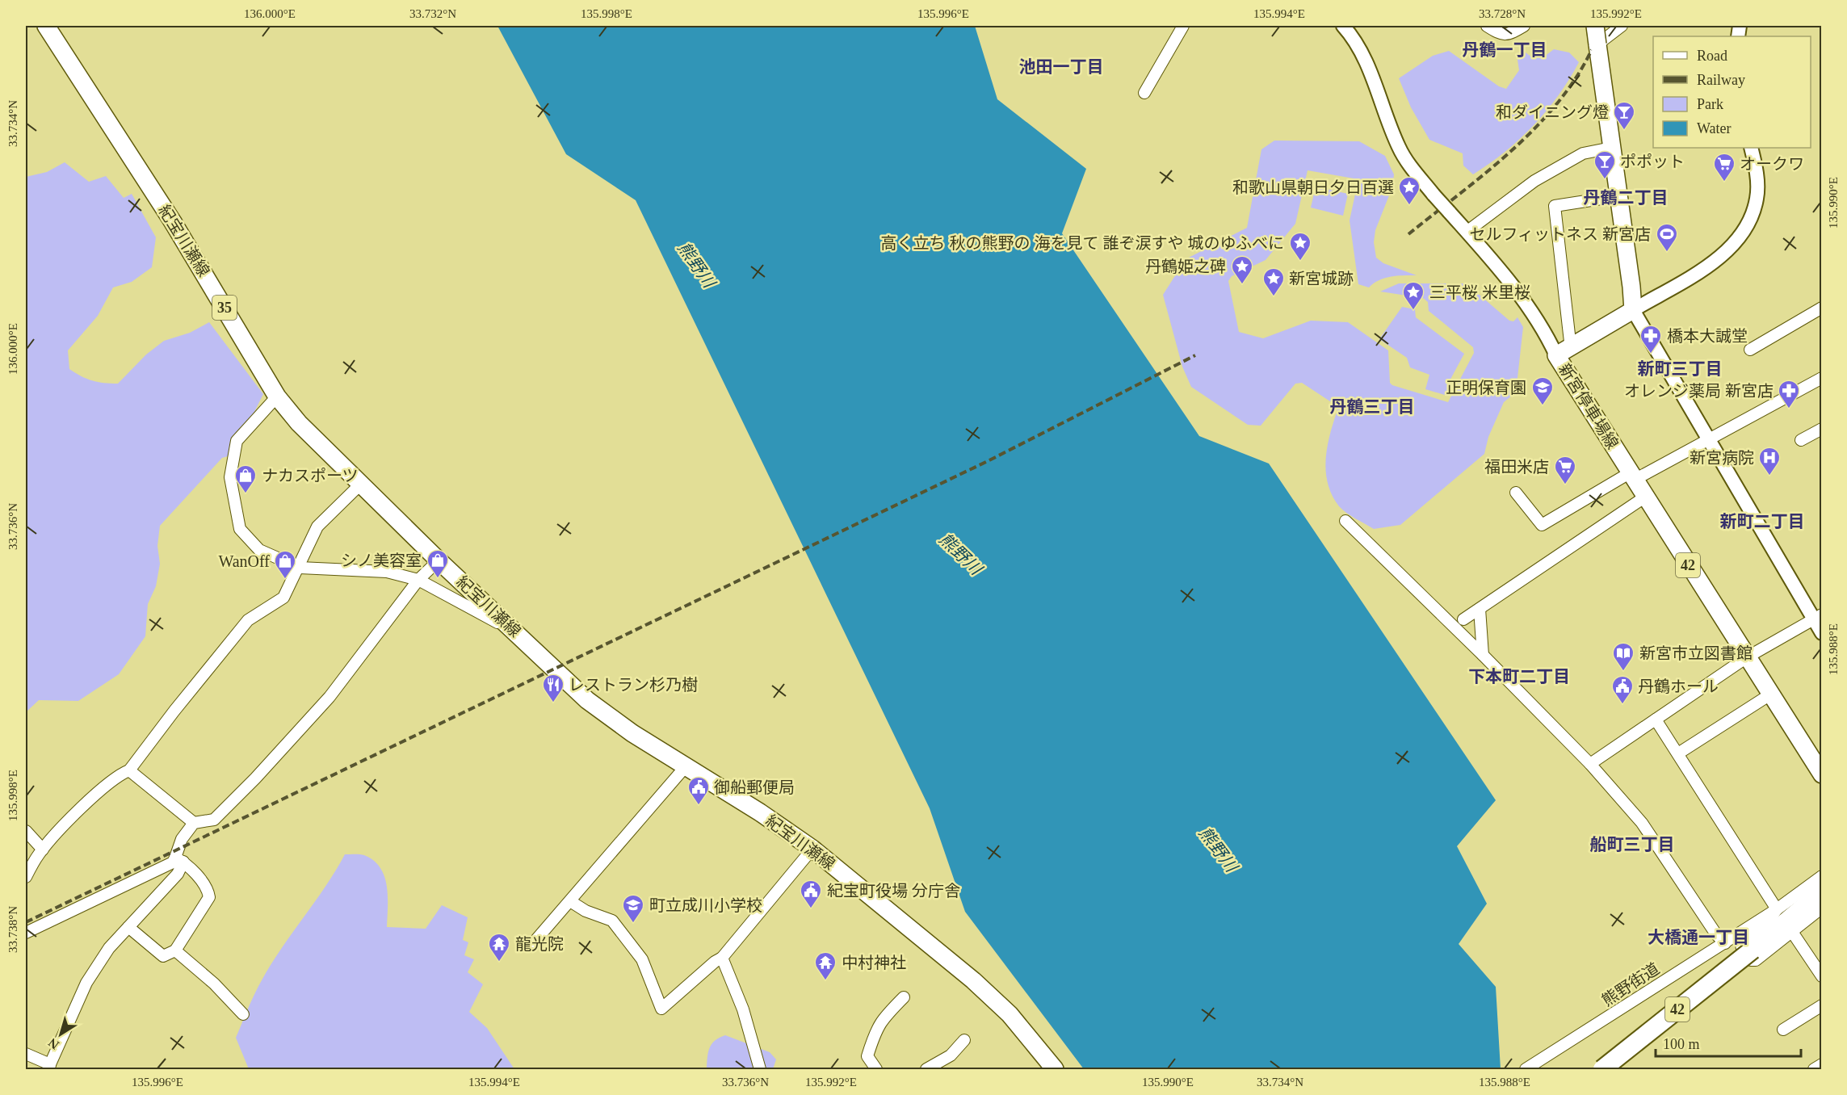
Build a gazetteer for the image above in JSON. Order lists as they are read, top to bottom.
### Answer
{
  "streets": {
    "highway": ["42"],
    "main road": ["紀宝川瀬線", "35", "新宮停車場線"],
    "street": ["熊野街道"]
  },
  "districts": [
    "丹鶴一丁目",
    "池田一丁目",
    "丹鶴二丁目",
    "新町三丁目",
    "丹鶴三丁目",
    "新町二丁目",
    "下本町二丁目",
    "船町三丁目",
    "大橋通一丁目"
  ],
  "water": ["熊野川"],
  "places": {
    "bar": ["和ダイニング燈", "ポポット"],
    "supermarket": ["オークワ", "福田米店"],
    "place": [
      "和歌山県朝日夕日百選",
      "高く立ち 秋の熊野の 海を見て 誰ぞ涙すや 城のゆふべに",
      "丹鶴姫之碑",
      "新宮城跡",
      "三平桜 米里桜"
    ],
    "sports": ["セルフィットネス 新宮店"],
    "pharmacy": ["橋本大誠堂", "オレンジ薬局 新宮店"],
    "school or university": ["正明保育園", "町立成川小学校"],
    "hospital": ["新宮病院"],
    "shop": ["ナカスポーツ", "シノ美容室", "WanOff"],
    "library": ["新宮市立図書館"],
    "restaurant": ["レストラン杉乃樹"],
    "public building": ["丹鶴ホール", "御船郵便局", "紀宝町役場 分庁舎"],
    "temple": ["龍光院", "中村神社"]
  },
  "legend": [
    "Road",
    "Railway",
    "Park",
    "Water"
  ],
  "scale_bar": "100 m",
  "north": "bottom left",
  "coordinates": [
    "136.000°E",
    "33.732°N",
    "135.998°E",
    "135.996°E",
    "135.994°E",
    "33.728°N",
    "135.992°E",
    "33.734°N",
    "135.990°E",
    "33.736°N",
    "135.988°E",
    "33.738°N"
  ]
}
